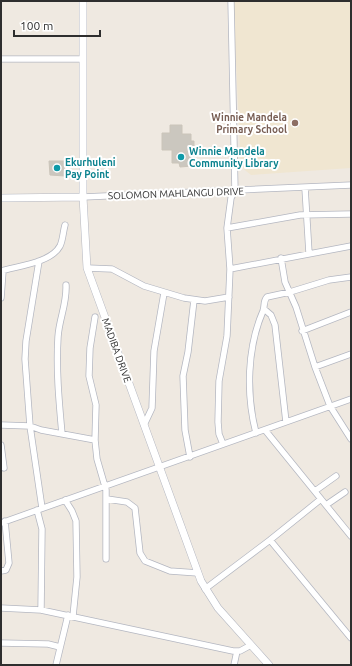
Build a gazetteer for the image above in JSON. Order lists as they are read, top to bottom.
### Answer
{
  "streets": {
    "street": ["SOLOMON MAHLANGU DRIVE", "MADIBA DRIVE"]
  },
  "crossings": [
    ["SOLOMON MAHLANGU DRIVE", "MADIBA DRIVE"]
  ],
  "places": ["Winnie Mandela Primary School", "Winnie Mandela Community Library", "Ekurhuleni Pay Point"],
  "scale_bar": "100 m"
}
